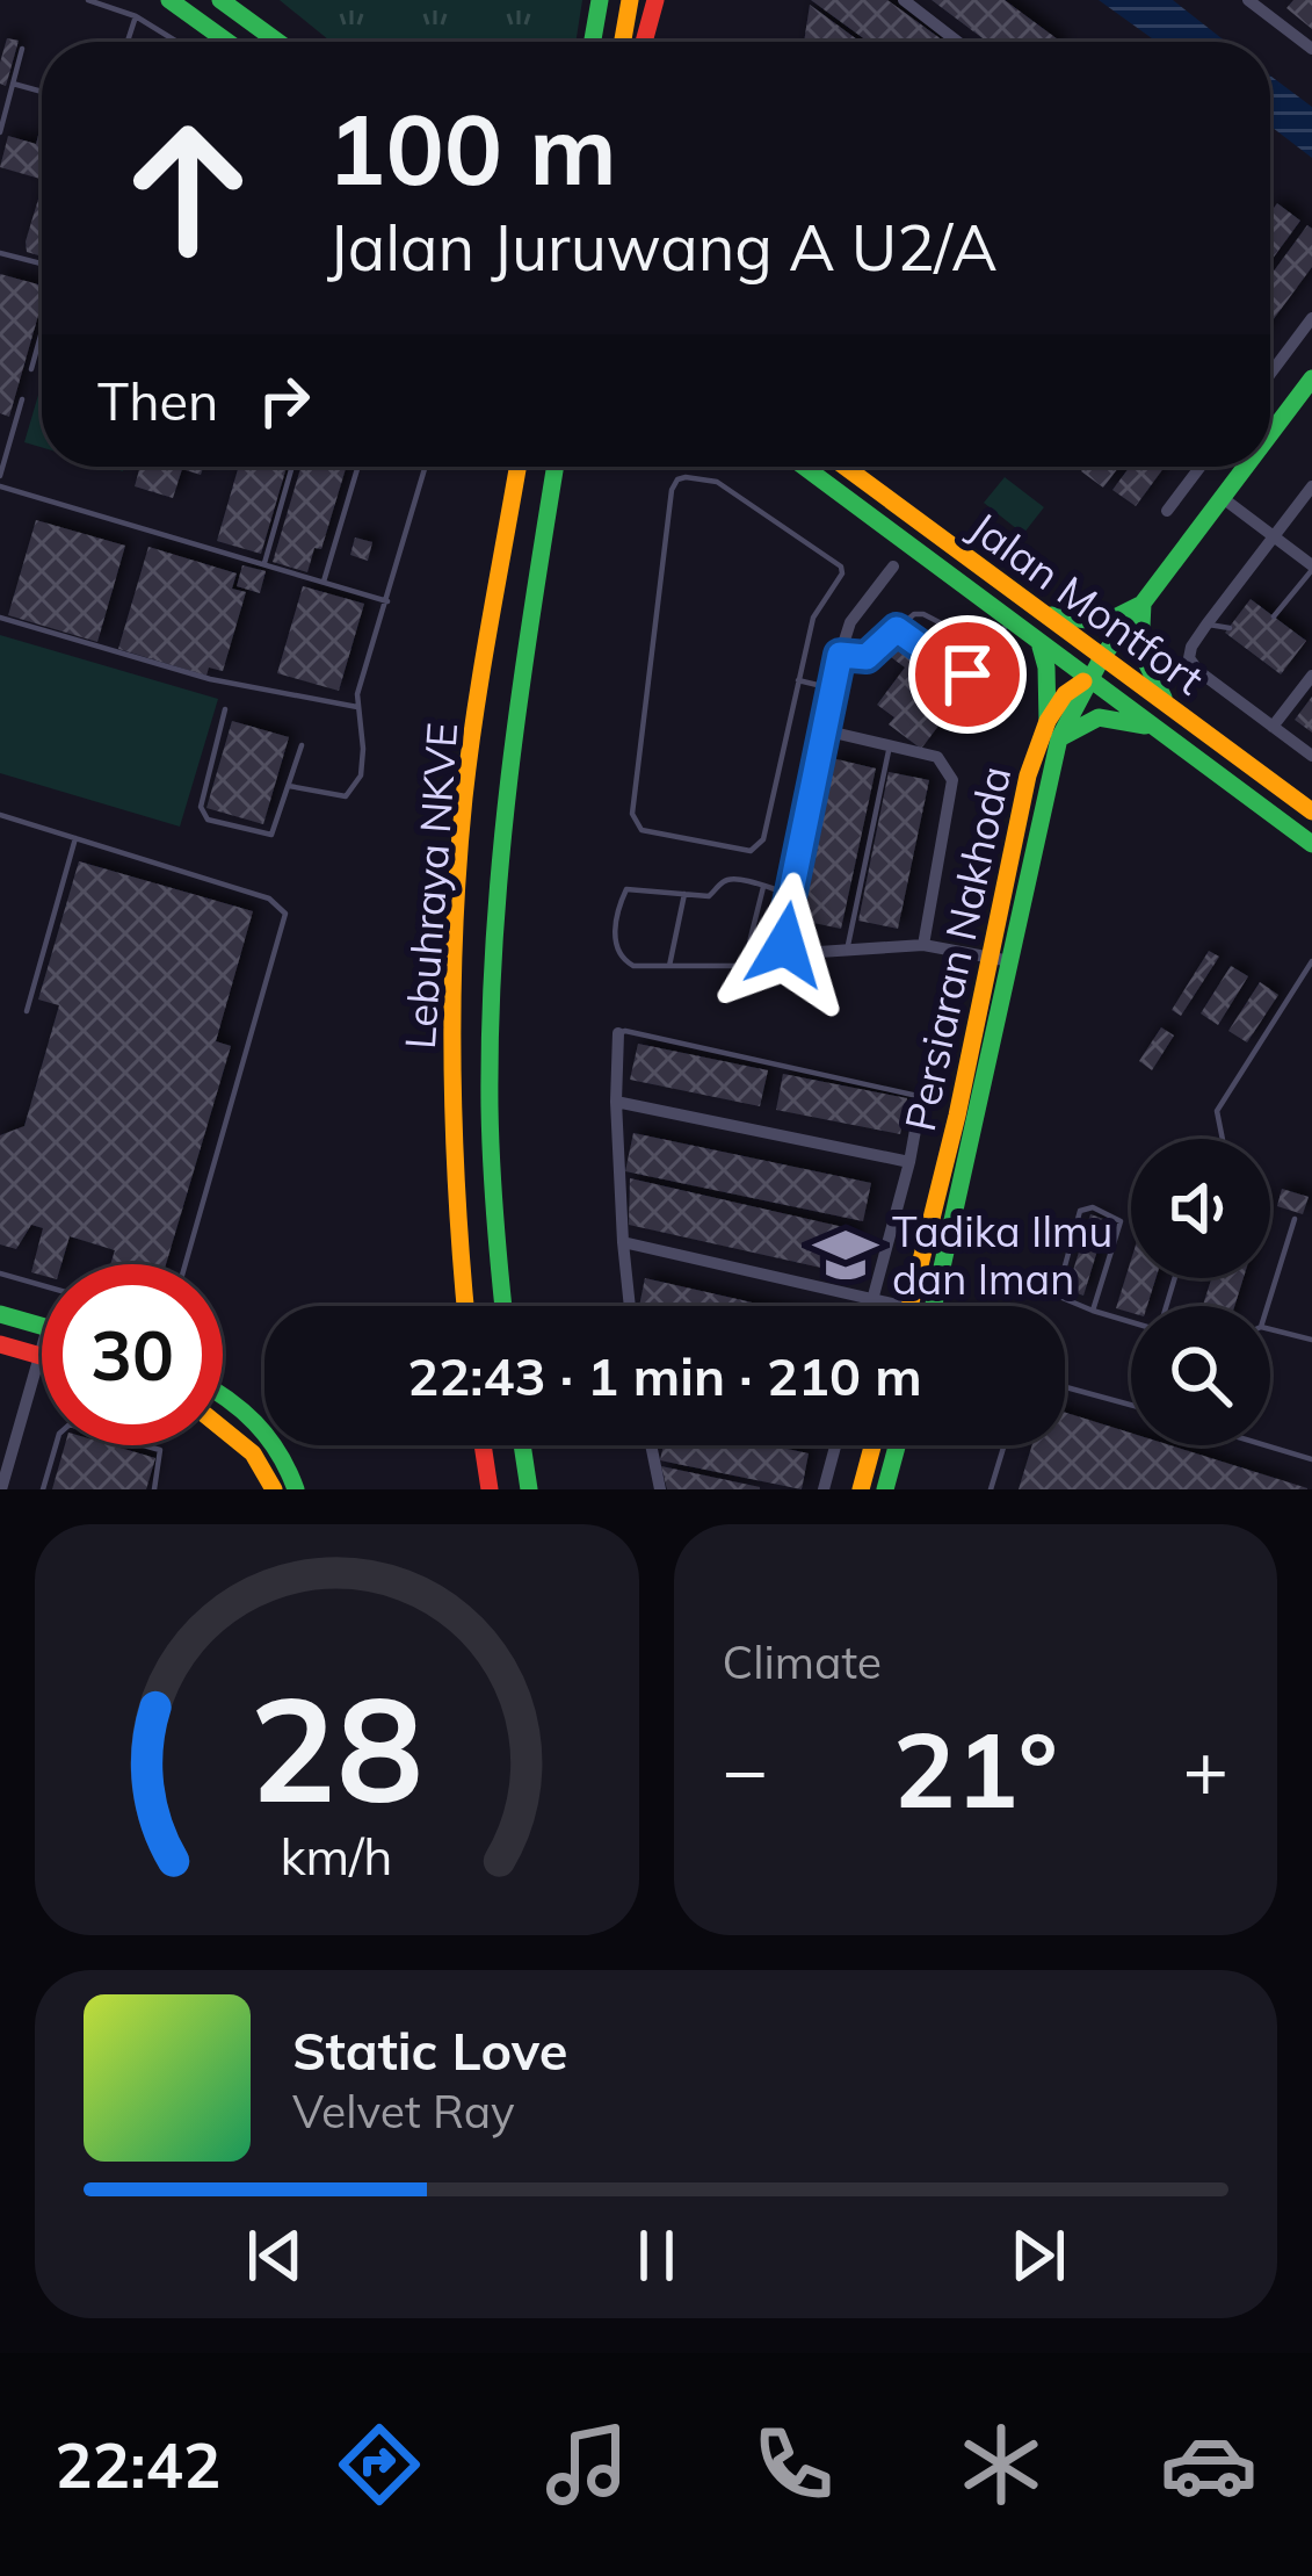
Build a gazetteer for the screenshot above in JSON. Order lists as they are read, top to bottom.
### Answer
{
  "streets": {
    "main road": ["Jalan Montfort", "Lebuhraya NKVE", "Persiaran Nakhoda"]
  },
  "crossings": [
    ["Jalan Montfort", "Persiaran Nakhoda"]
  ],
  "places": {
    "school or university": ["Tadika Ilmu dan Iman"]
  },
  "page": {
    "turn": ["100 m", "Jalan Juruwang A U2/A"],
    "then": "Then",
    "limit": "30",
    "trip": "22:43 · 1 min · 210 m",
    "tile": "Climate",
    "heat": ["−", "21°", "+"],
    "song": ["Static Love", "Velvet Ray"],
    "tabs": "22:42",
    "gauge": ["28", "km/h"]
  }
}
